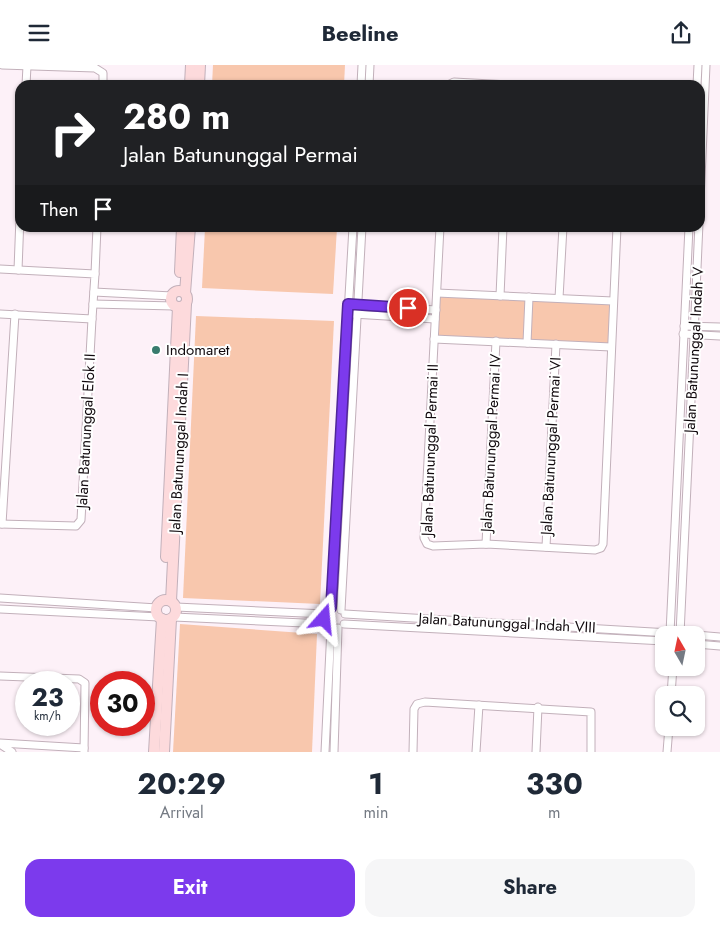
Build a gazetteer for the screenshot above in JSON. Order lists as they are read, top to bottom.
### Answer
{
  "streets": {
    "street": [
      "Jalan Batununggal Indah V",
      "Jalan Batununggal Elok II",
      "Jalan Batununggal Permai IV",
      "Jalan Batununggal Permai VI",
      "Jalan Batununggal Permai II",
      "Jalan Batununggal Indah I",
      "Jalan Batununggal Indah VIII"
    ]
  },
  "crossings": [
    ["Jalan Batununggal Permai IV", "Jalan Batununggal Permai II"],
    ["Jalan Batununggal Permai VI", "Jalan Batununggal Permai II"],
    ["Jalan Batununggal Indah I", "Jalan Batununggal Indah VIII"]
  ],
  "places": ["Indomaret"],
  "north": "top",
  "page": {
    "header": "Beeline",
    "turn": ["280 m", "Jalan Batununggal Permai"],
    "then": "Then",
    "speed": "23 km/h",
    "limit": "30",
    "eta": [
      "20:29",
      "Arrival",
      "1",
      "min",
      "330",
      "m"
    ],
    "buttons": ["Exit", "Share"]
  }
}
